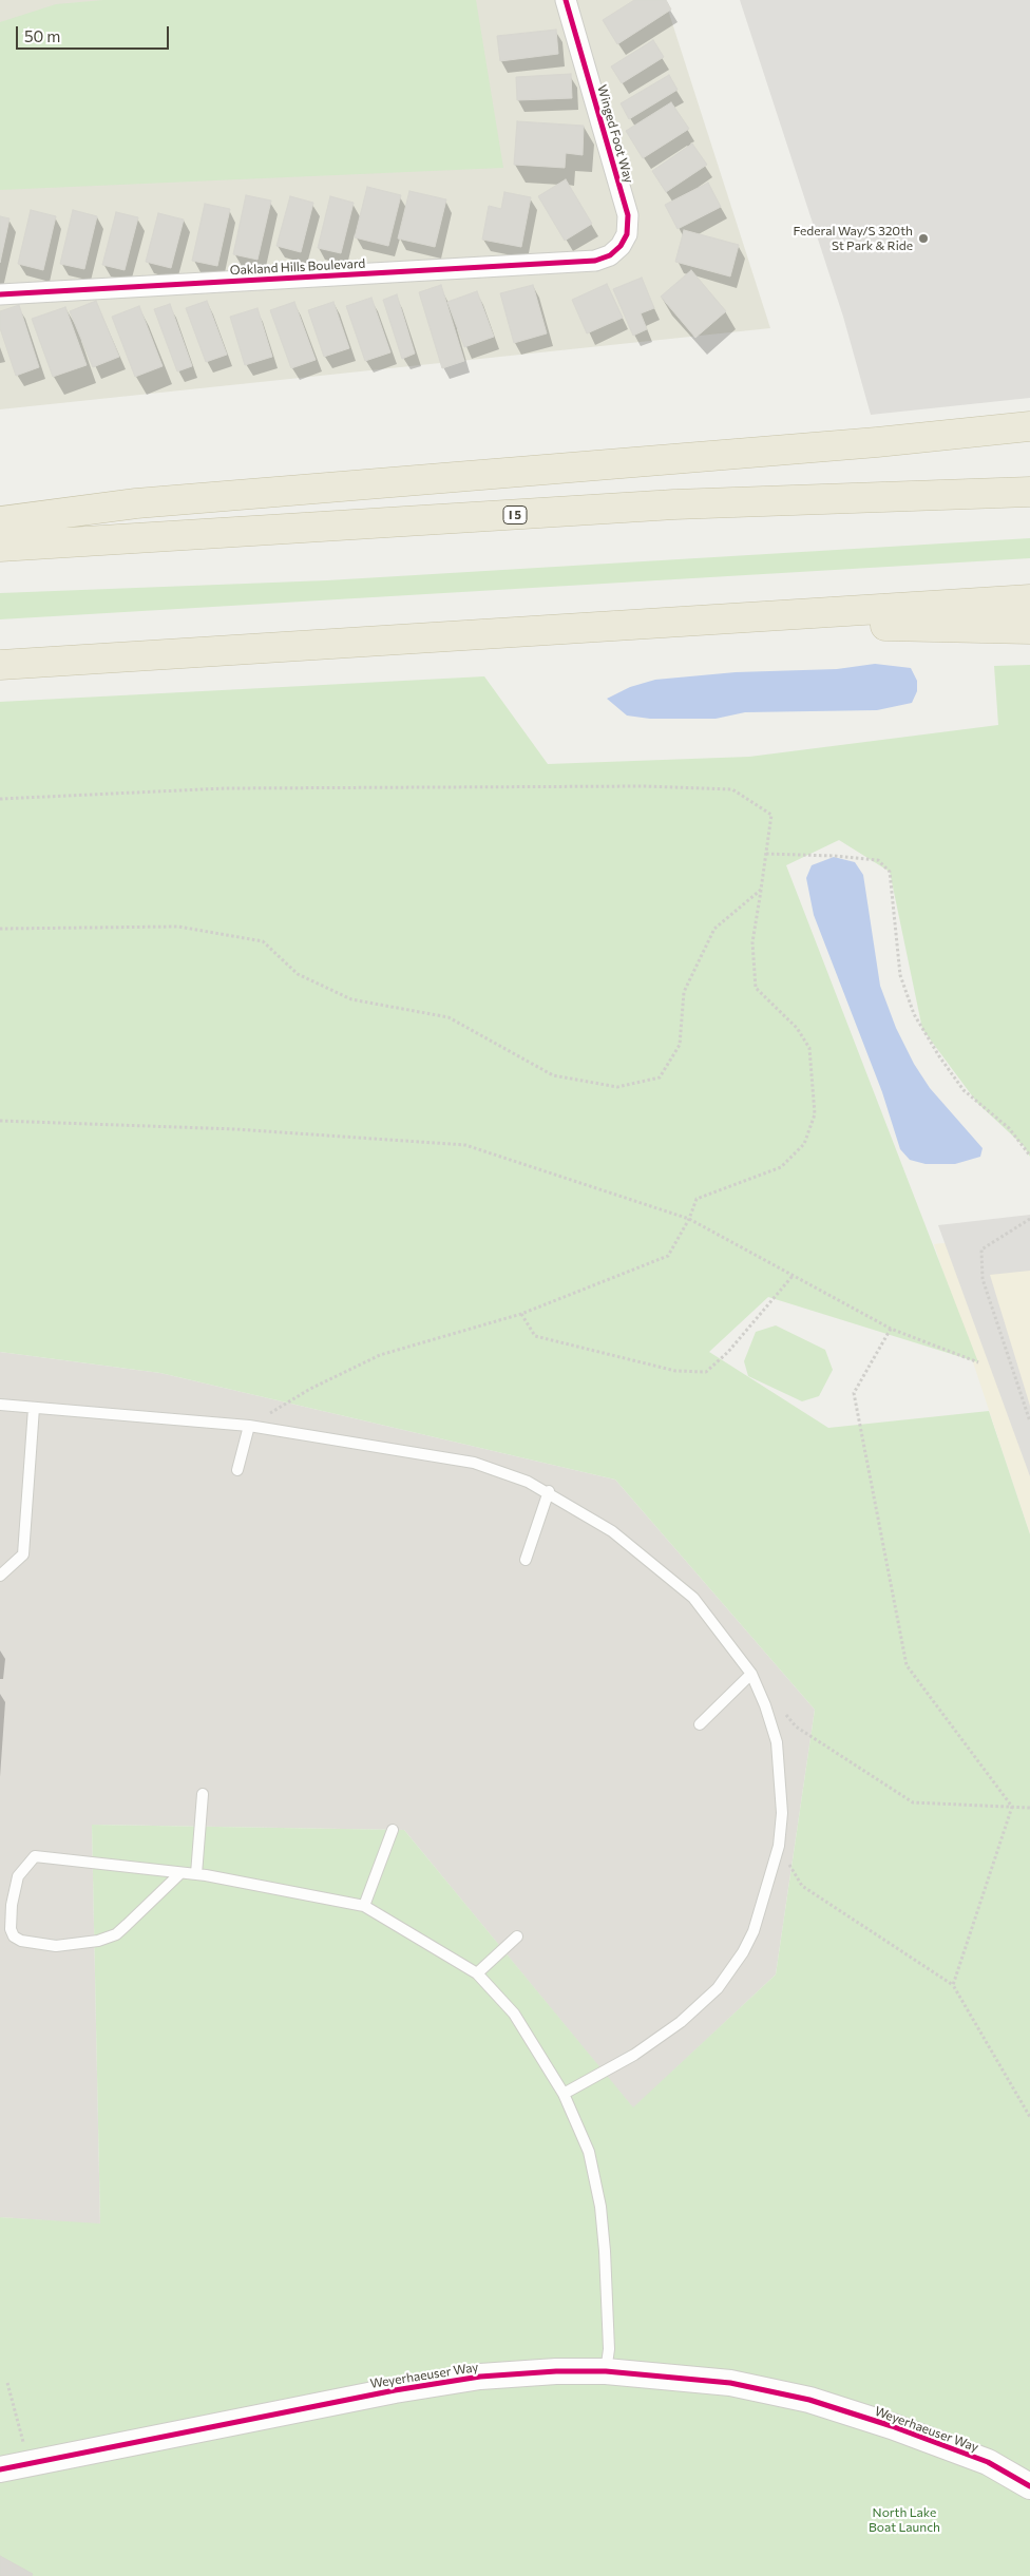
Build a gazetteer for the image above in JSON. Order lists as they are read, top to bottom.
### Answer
{
  "streets": {
    "highway": ["I 5"],
    "street": ["Winged Foot Way", "Oakland Hills Boulevard", "Weyerhaeuser Way"]
  },
  "crossings": [
    ["Winged Foot Way", "Oakland Hills Boulevard"]
  ],
  "parks": ["North Lake Boat Launch"],
  "places": ["Federal Way/S 320th St Park & Ride"],
  "scale_bar": "50 m"
}
